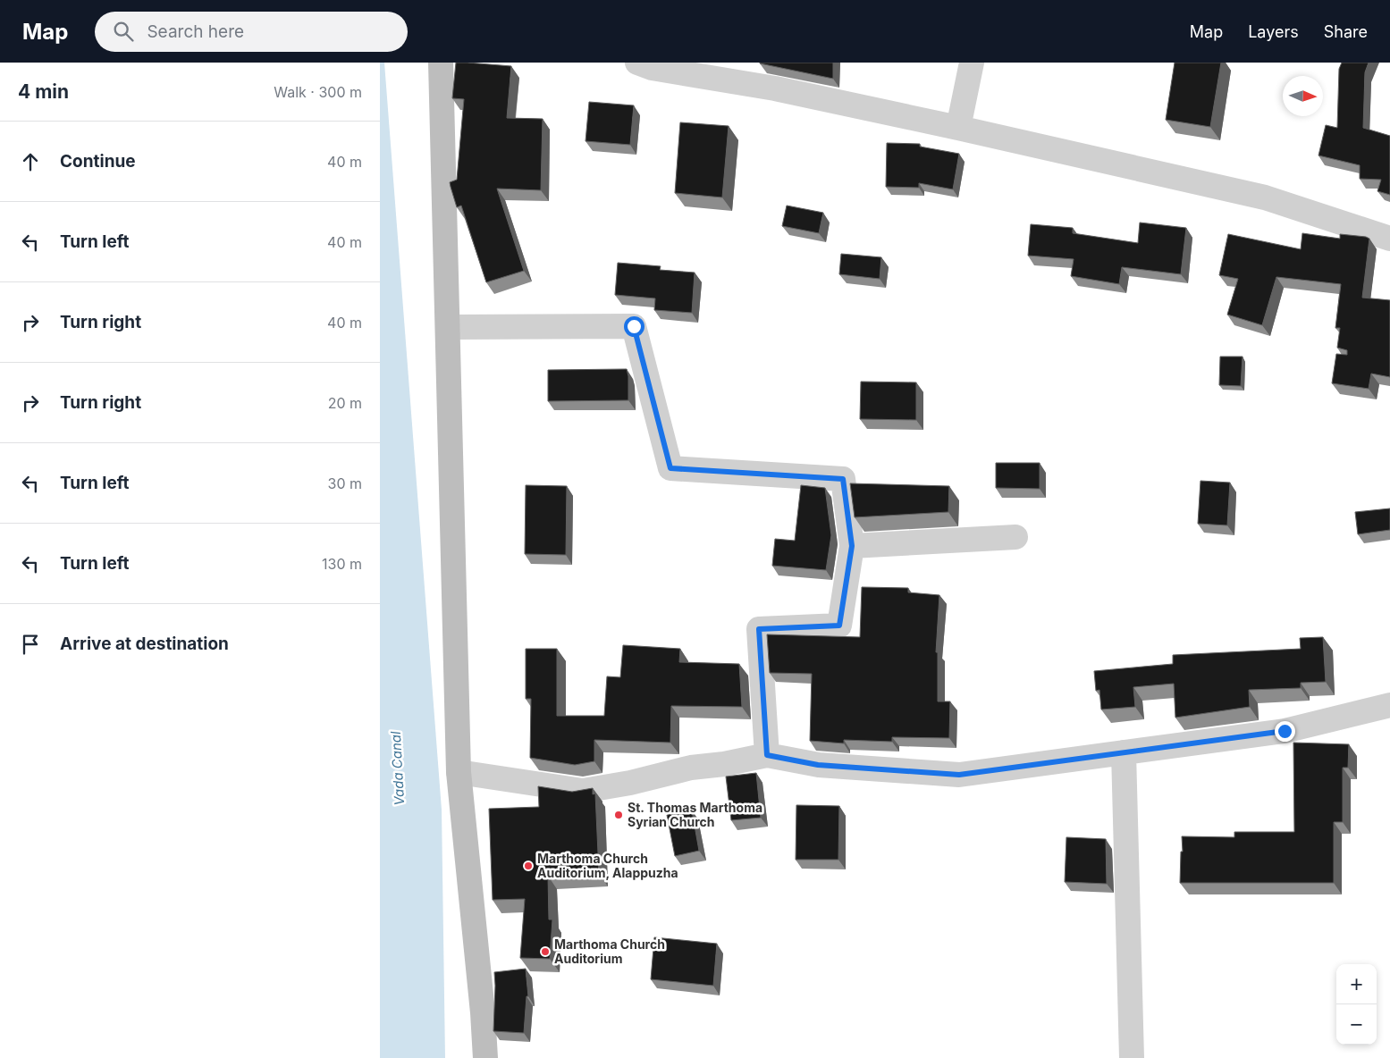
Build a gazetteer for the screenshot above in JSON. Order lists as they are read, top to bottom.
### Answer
{
  "water": ["Vada Canal"],
  "places": ["St. Thomas Marthoma Syrian Church", "Marthoma Church Auditorium, Alappuzha", "Marthoma Church Auditorium"],
  "north": "right",
  "page": {
    "header": "Map",
    "search": "Search here",
    "nav": ["Map", "Layers", "Share"],
    "heading": ["4 min", "Walk · 300 m"],
    "list": [
      ["Continue", "40 m"],
      ["Turn left", "40 m"],
      ["Turn right", "40 m"],
      ["Turn right", "20 m"],
      ["Turn left", "30 m"],
      ["Turn left", "130 m"],
      "Arrive at destination"
    ],
    "map_buttons": ["+", "−"]
  }
}
